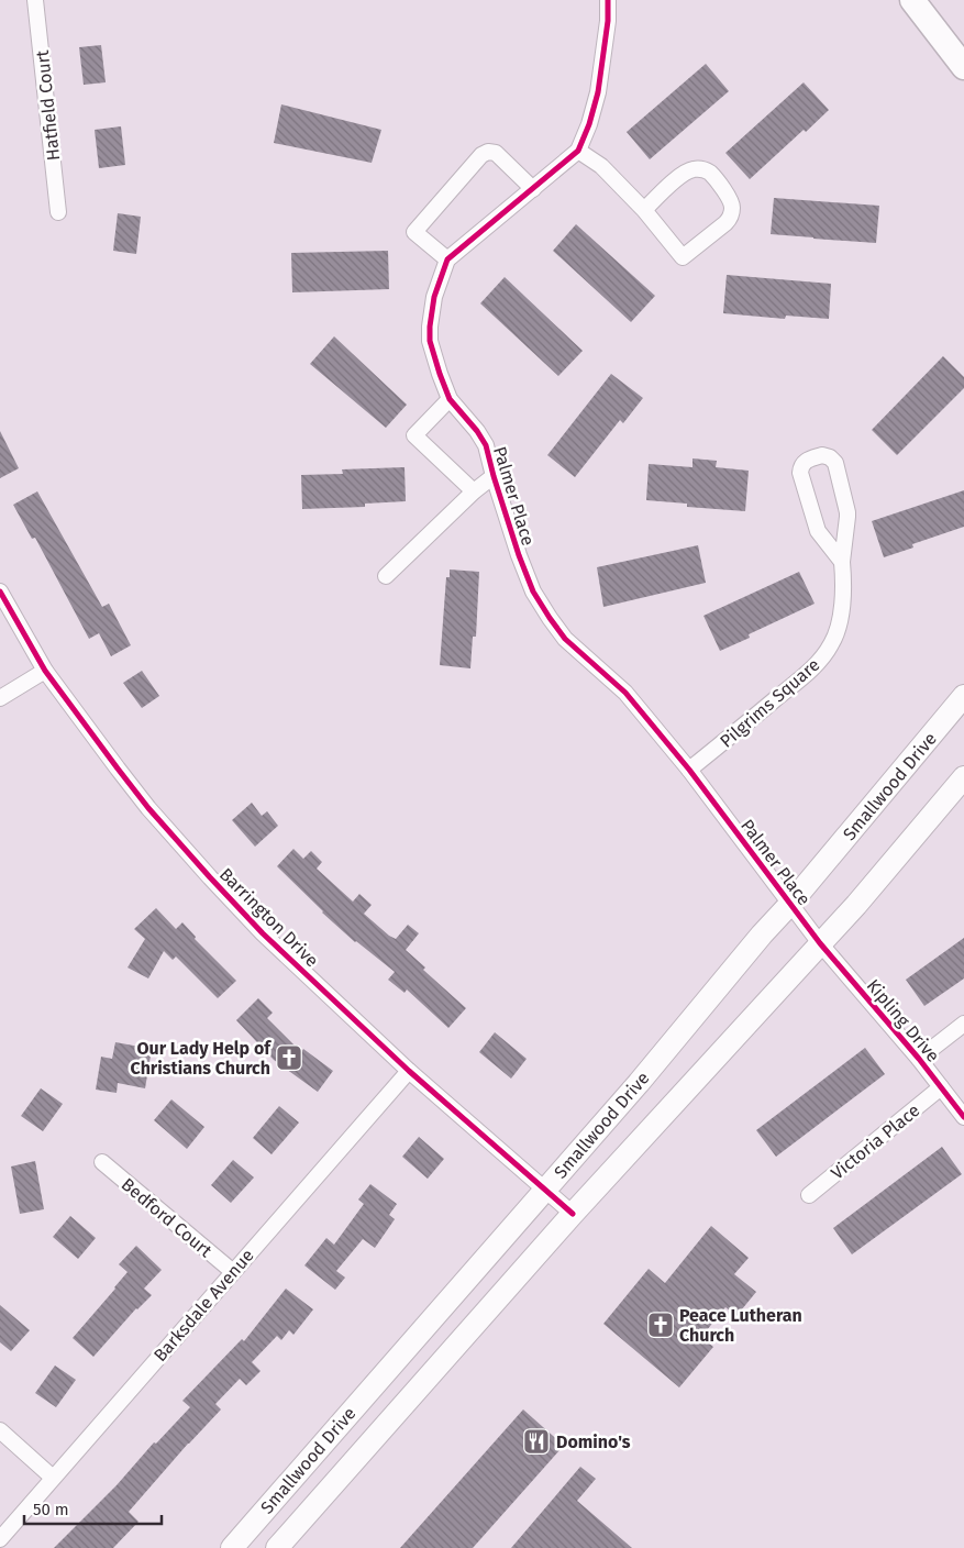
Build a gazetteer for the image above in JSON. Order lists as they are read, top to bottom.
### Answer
{
  "streets": {
    "main road": ["Smallwood Drive"],
    "street": [
      "Hatfield Court",
      "Palmer Place",
      "Pilgrims Square",
      "Barrington Drive",
      "Kipling Drive",
      "Victoria Place",
      "Bedford Court",
      "Barksdale Avenue"
    ]
  },
  "crossings": [
    ["Palmer Place", "Pilgrims Square"],
    ["Palmer Place", "Smallwood Drive"],
    ["Palmer Place", "Kipling Drive"],
    ["Smallwood Drive", "Barrington Drive"],
    ["Smallwood Drive", "Kipling Drive"],
    ["Barrington Drive", "Barksdale Avenue"],
    ["Kipling Drive", "Victoria Place"],
    ["Bedford Court", "Barksdale Avenue"]
  ],
  "places": {
    "church": ["Our Lady Help of Christians Church", "Peace Lutheran Church"],
    "restaurant": ["Domino's"]
  },
  "scale_bar": "50 m"
}
